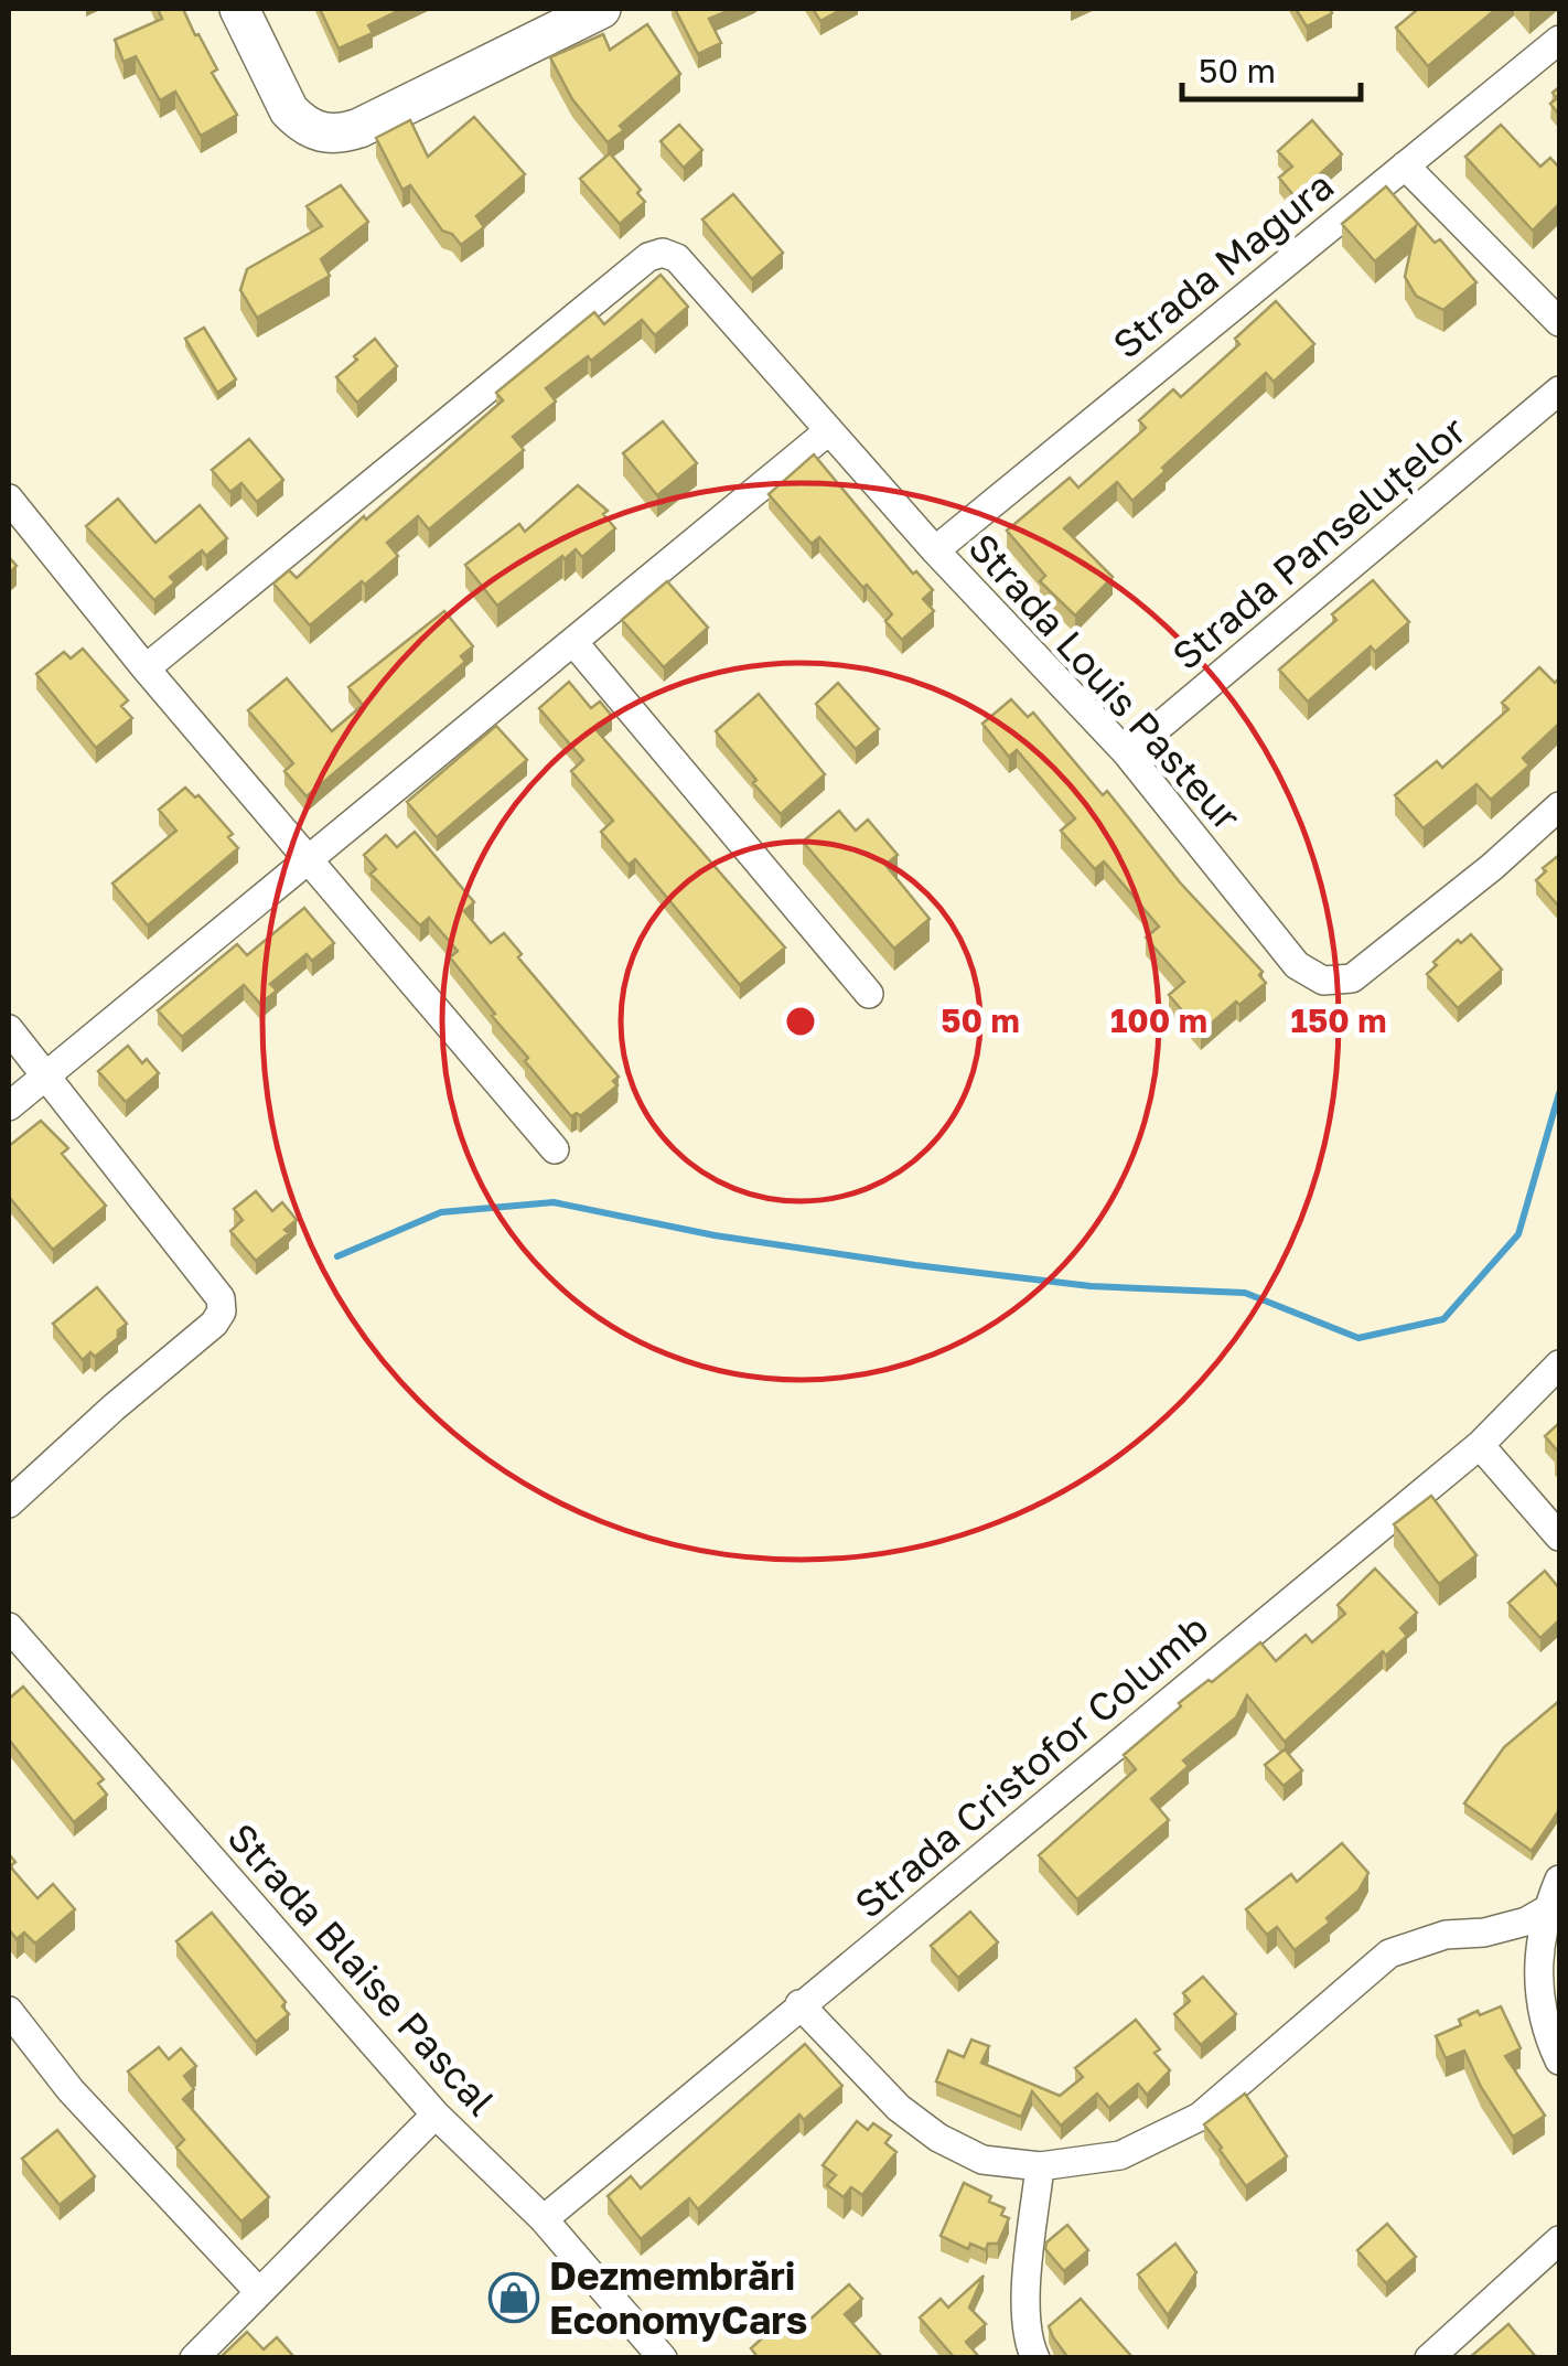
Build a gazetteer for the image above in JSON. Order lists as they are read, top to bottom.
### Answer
{
  "streets": {
    "street": [
      "Strada Magura",
      "Strada Panseluțelor",
      "Strada Louis Pasteur",
      "Strada Cristofor Columb",
      "Strada Blaise Pascal"
    ]
  },
  "crossings": [
    ["Strada Magura", "Strada Louis Pasteur"],
    ["Strada Panseluțelor", "Strada Louis Pasteur"],
    ["Strada Cristofor Columb", "Strada Blaise Pascal"]
  ],
  "places": {
    "shop": ["Dezmembrări EconomyCars"]
  },
  "scale_bar": "50 m",
  "rings": ["50 m", "100 m", "150 m"]
}
